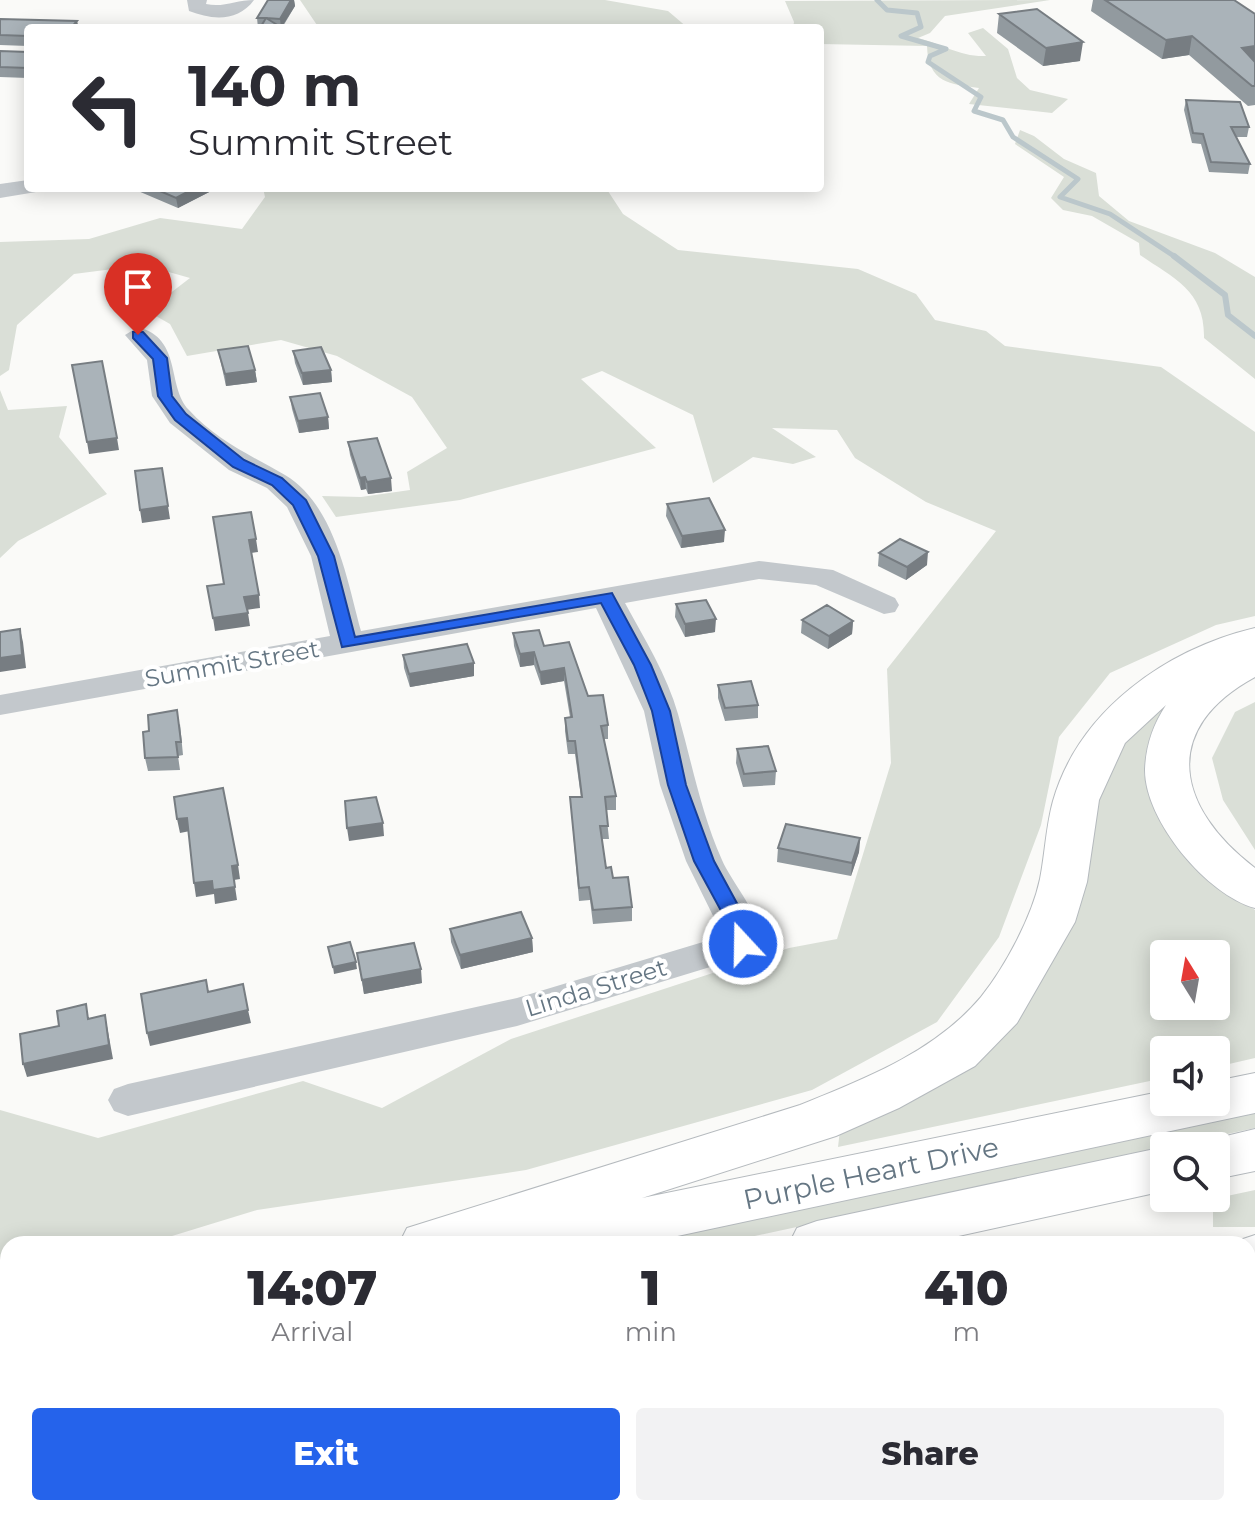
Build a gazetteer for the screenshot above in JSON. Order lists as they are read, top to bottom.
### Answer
{
  "streets": {
    "main road": ["Purple Heart Drive"],
    "street": ["Summit Street", "Linda Street"]
  },
  "crossings": [
    ["Summit Street", "Linda Street"]
  ],
  "north": "top",
  "page": {
    "turn": ["140 m", "Summit Street"],
    "eta": [
      "14:07",
      "Arrival",
      "1",
      "min",
      "410",
      "m"
    ],
    "buttons": ["Exit", "Share"]
  }
}
